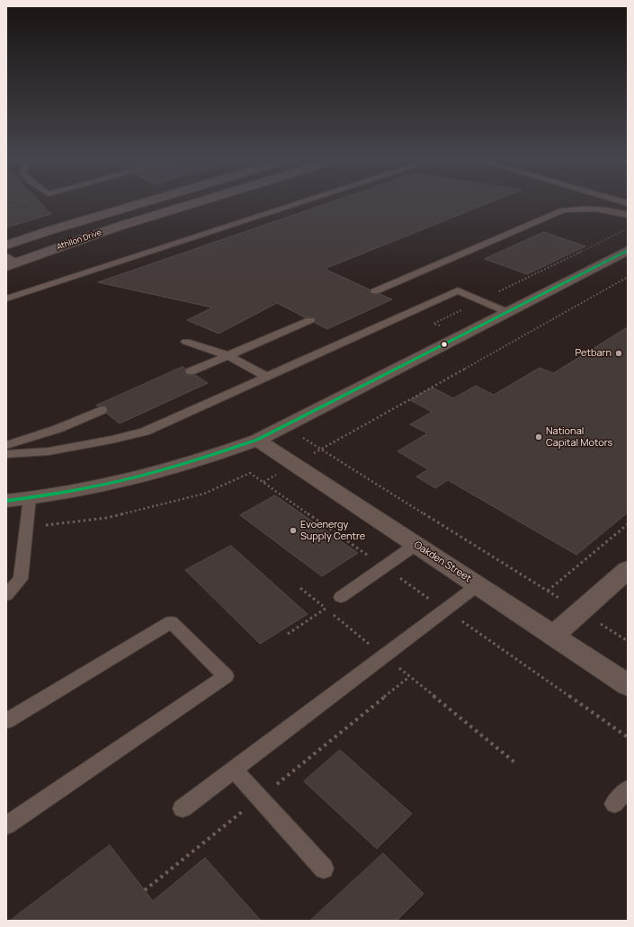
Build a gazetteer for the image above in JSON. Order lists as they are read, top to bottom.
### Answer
{
  "streets": {
    "main road": ["Athllon Drive"],
    "street": ["Oakden Street"]
  },
  "places": ["Petbarn", "National Capital Motors", "Evoenergy Supply Centre"]
}
